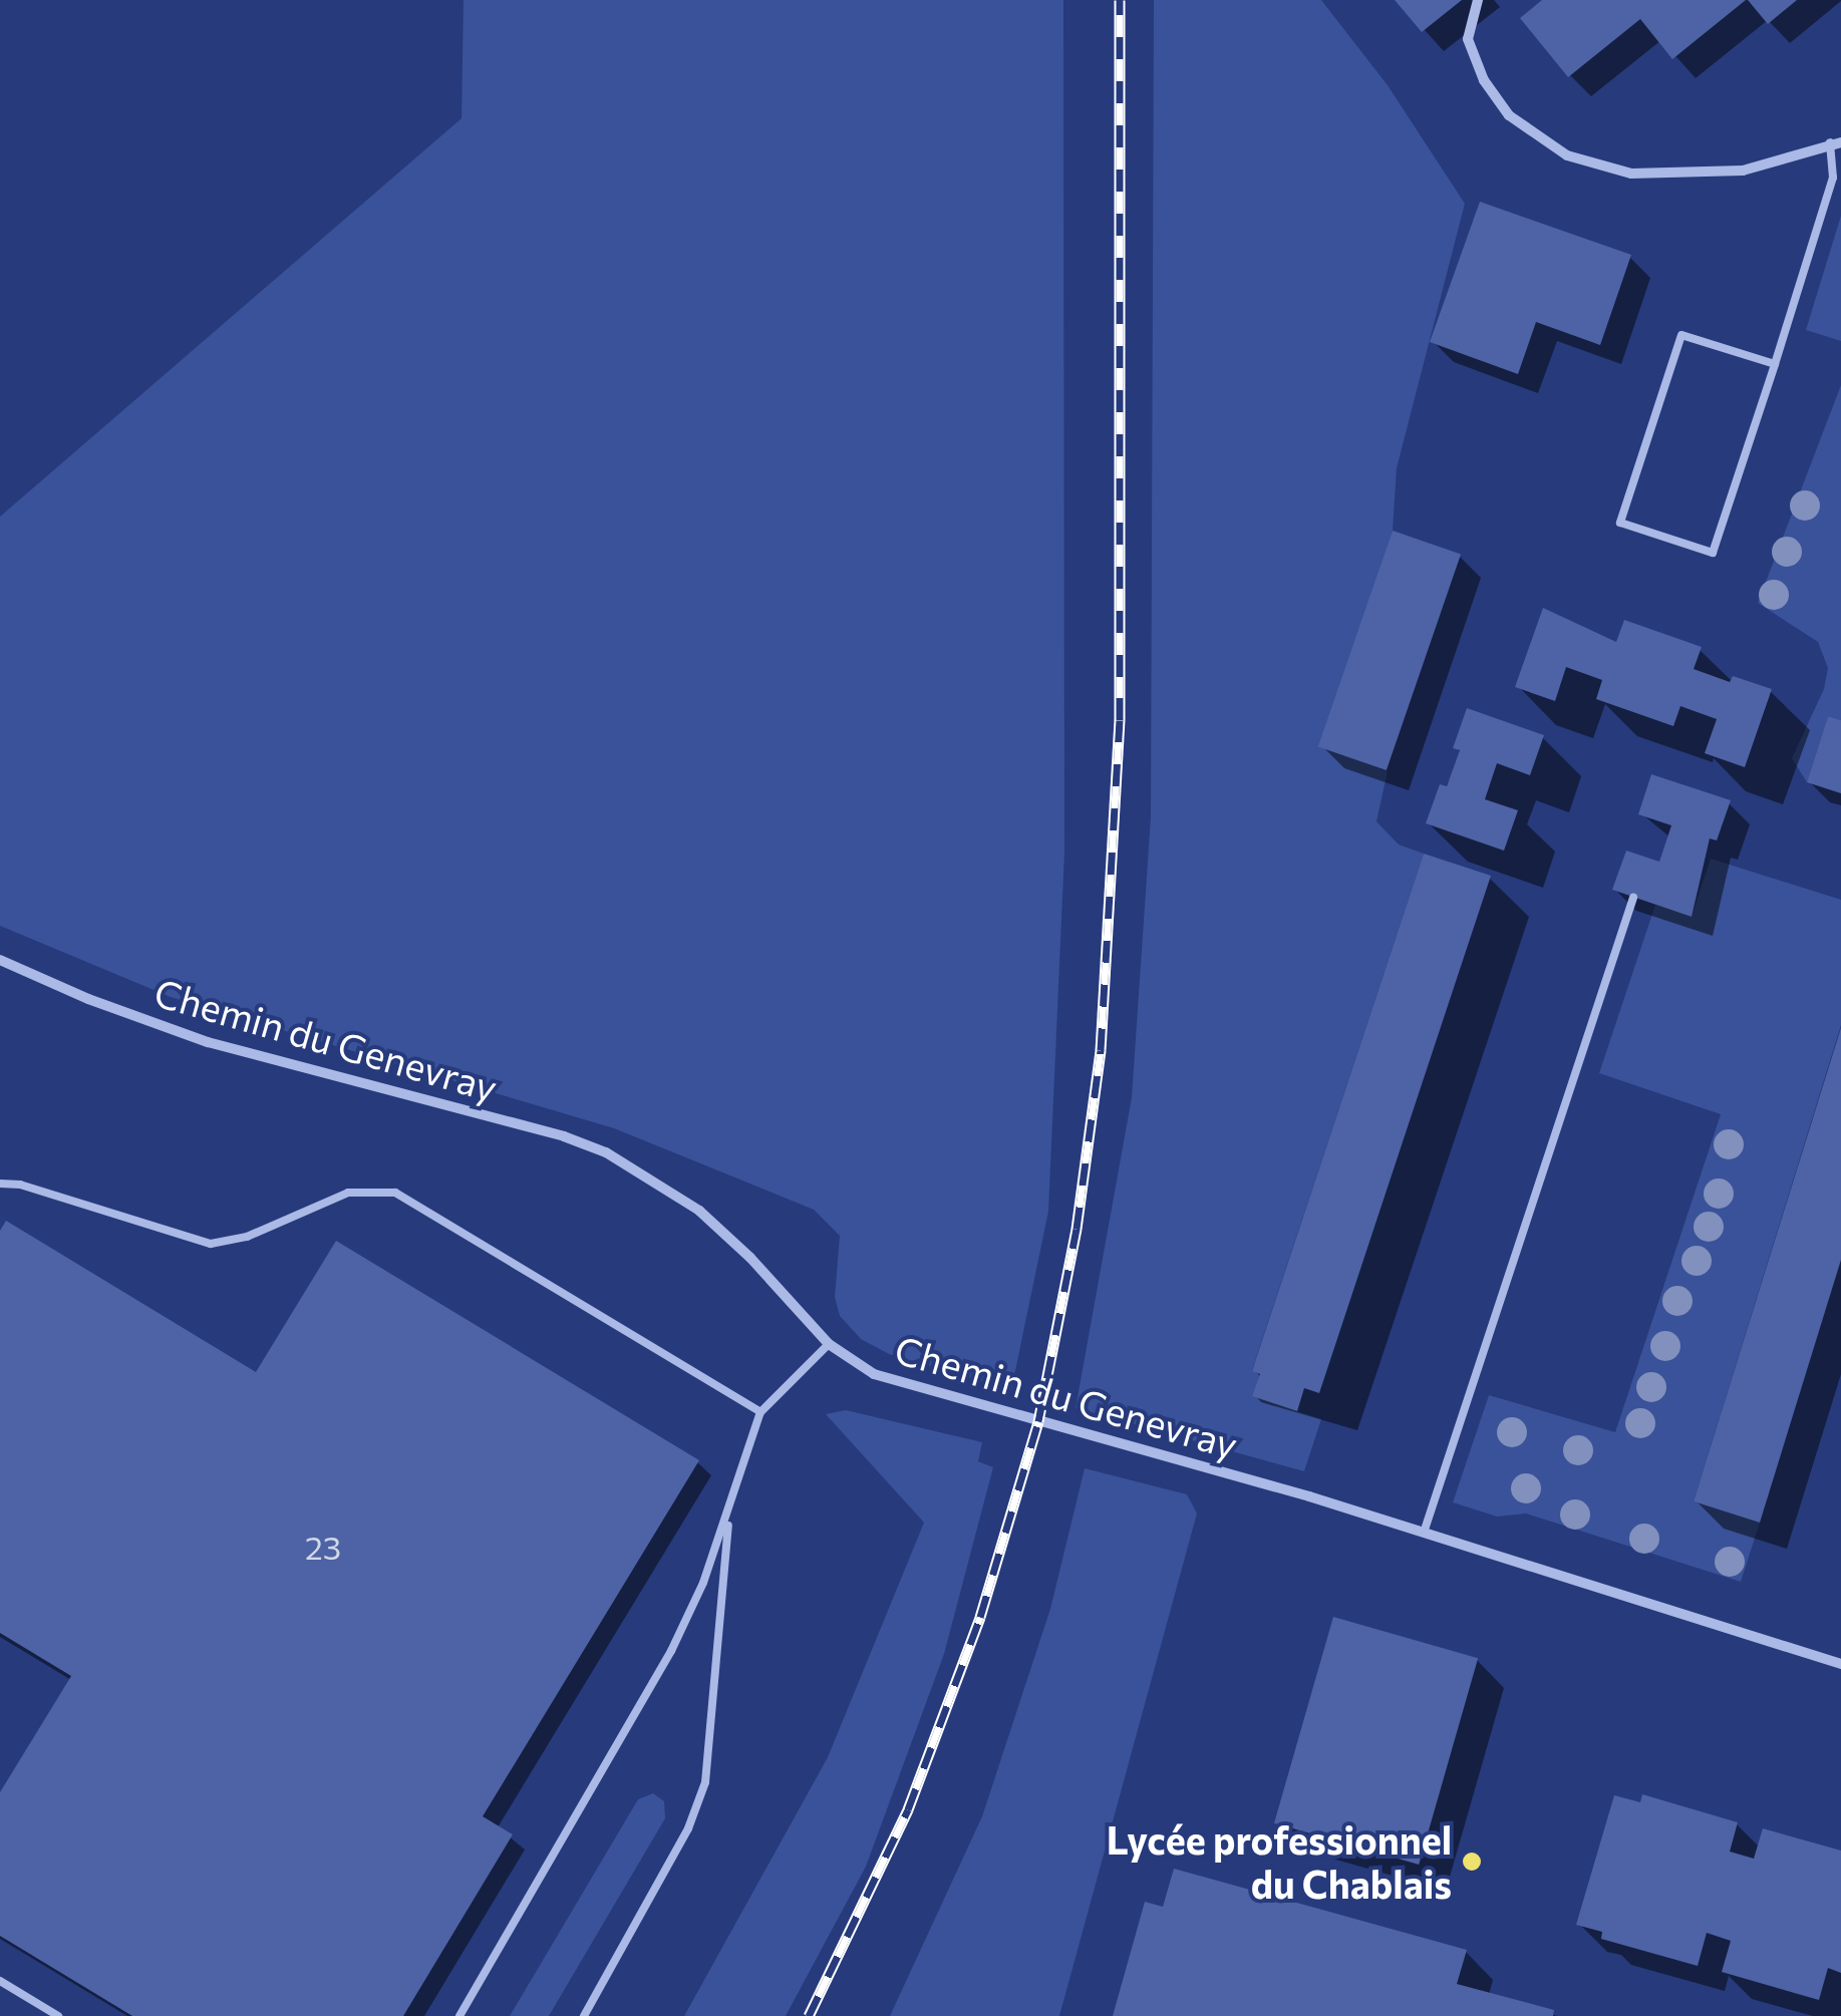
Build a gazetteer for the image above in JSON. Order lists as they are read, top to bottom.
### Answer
{
  "streets": {
    "street": ["Chemin du Genevray"]
  },
  "places": ["Lycée professionnel du Chablais"],
  "house_numbers": ["23"]
}
